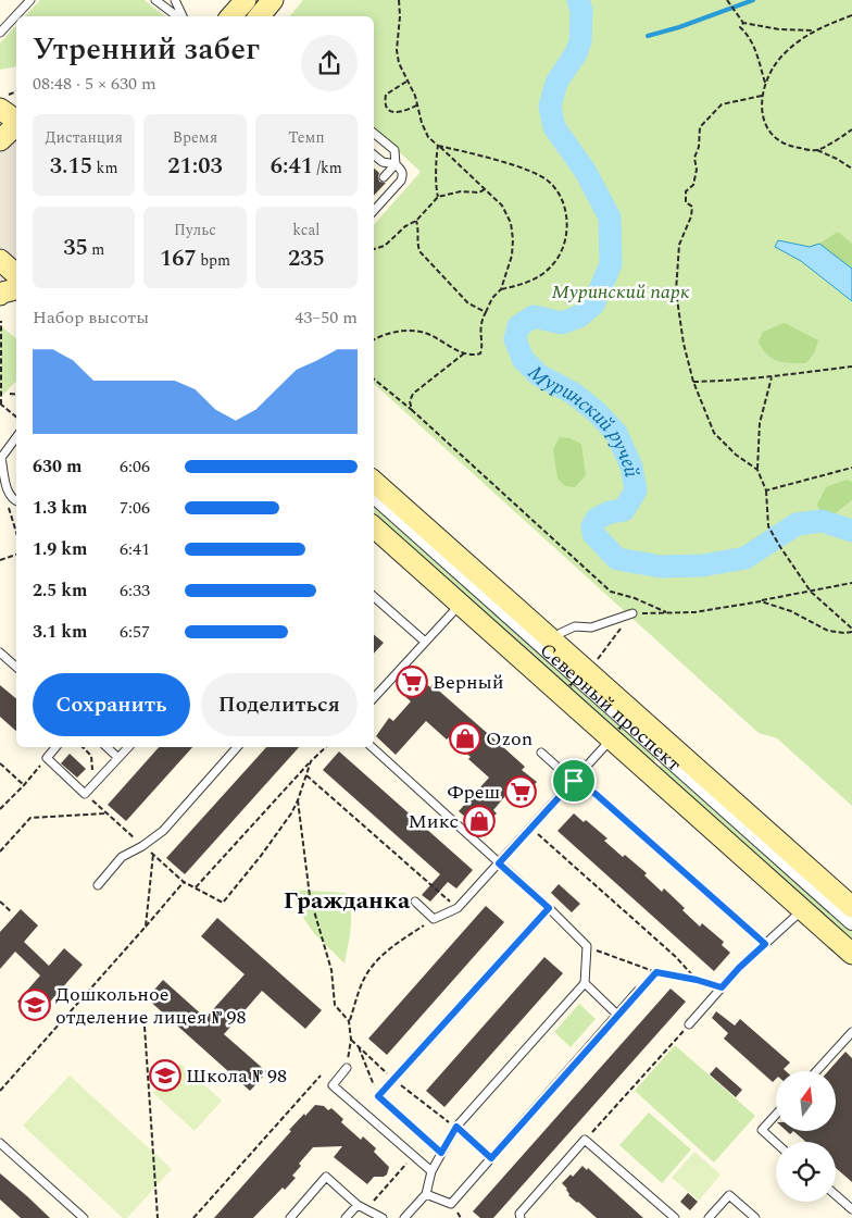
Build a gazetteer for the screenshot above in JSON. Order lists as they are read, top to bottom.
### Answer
{
  "streets": {
    "main road": ["Северный проспект"]
  },
  "districts": ["Гражданка"],
  "water": ["Муринский ручей"],
  "parks": ["Муринский парк"],
  "places": {
    "supermarket": ["Верный", "Фреш"],
    "shop": ["Ozon", "Микс"],
    "school or university": ["Дошкольное отделение лицея № 98", "Школа № 98"]
  },
  "north": "top",
  "page": {
    "heading": ["Утренний забег", "08:48 · 5 × 630 m"],
    "stats": [
      ["Дистанция", "3.15 km"],
      ["Время", "21:03"],
      ["Темп", "6:41 /km"],
      ["35 m"],
      ["Пульс", "167 bpm"],
      ["kcal", "235"]
    ],
    "chart": ["Набор высоты", "43–50 m"],
    "list": [
      {
        "name": "630 m",
        "note": "6:06"
      },
      {
        "name": "1.3 km",
        "note": "7:06"
      },
      {
        "name": "1.9 km",
        "note": "6:41"
      },
      {
        "name": "2.5 km",
        "note": "6:33"
      },
      {
        "name": "3.1 km",
        "note": "6:57"
      }
    ],
    "buttons": ["Сохранить", "Поделиться"]
  }
}
